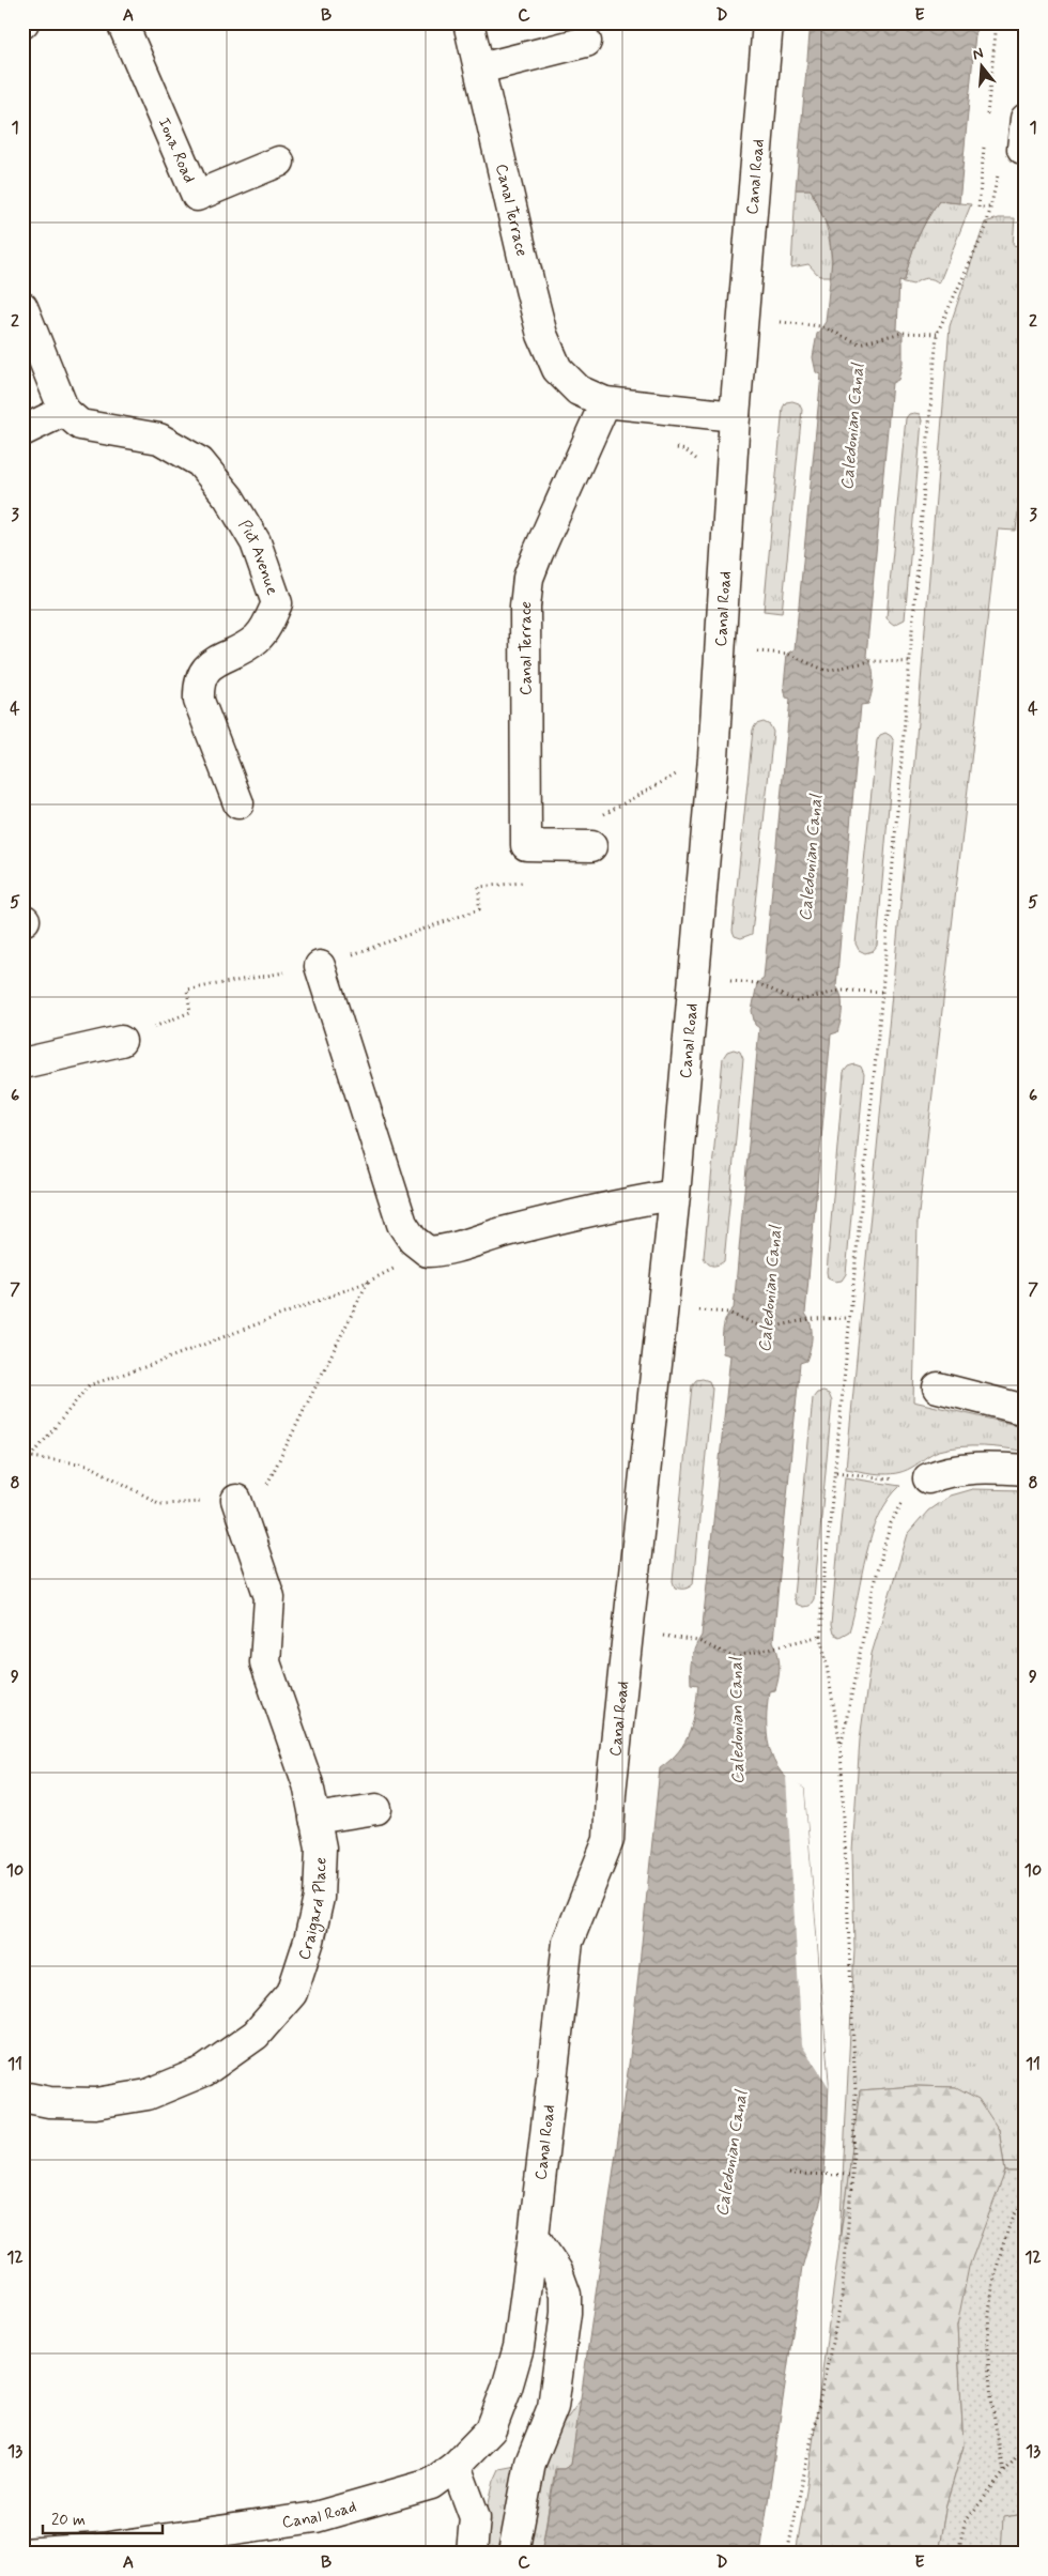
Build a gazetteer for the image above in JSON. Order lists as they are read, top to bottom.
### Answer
{
  "streets": {
    "street": [
      "Iona Road",
      "Canal Road",
      "Canal Terrace",
      "Pict Avenue",
      "Craigard Place"
    ]
  },
  "crossings": [
    ["Canal Road", "Canal Terrace"]
  ],
  "water": ["Caledonian Canal"],
  "scale_bar": "20 m",
  "north": "top",
  "grid": {
    "columns": [
      "A",
      "B",
      "C",
      "D",
      "E"
    ],
    "rows": [
      "1",
      "2",
      "3",
      "4",
      "5",
      "6",
      "7",
      "8",
      "9",
      "10",
      "11",
      "12",
      "13"
    ]
  }
}
